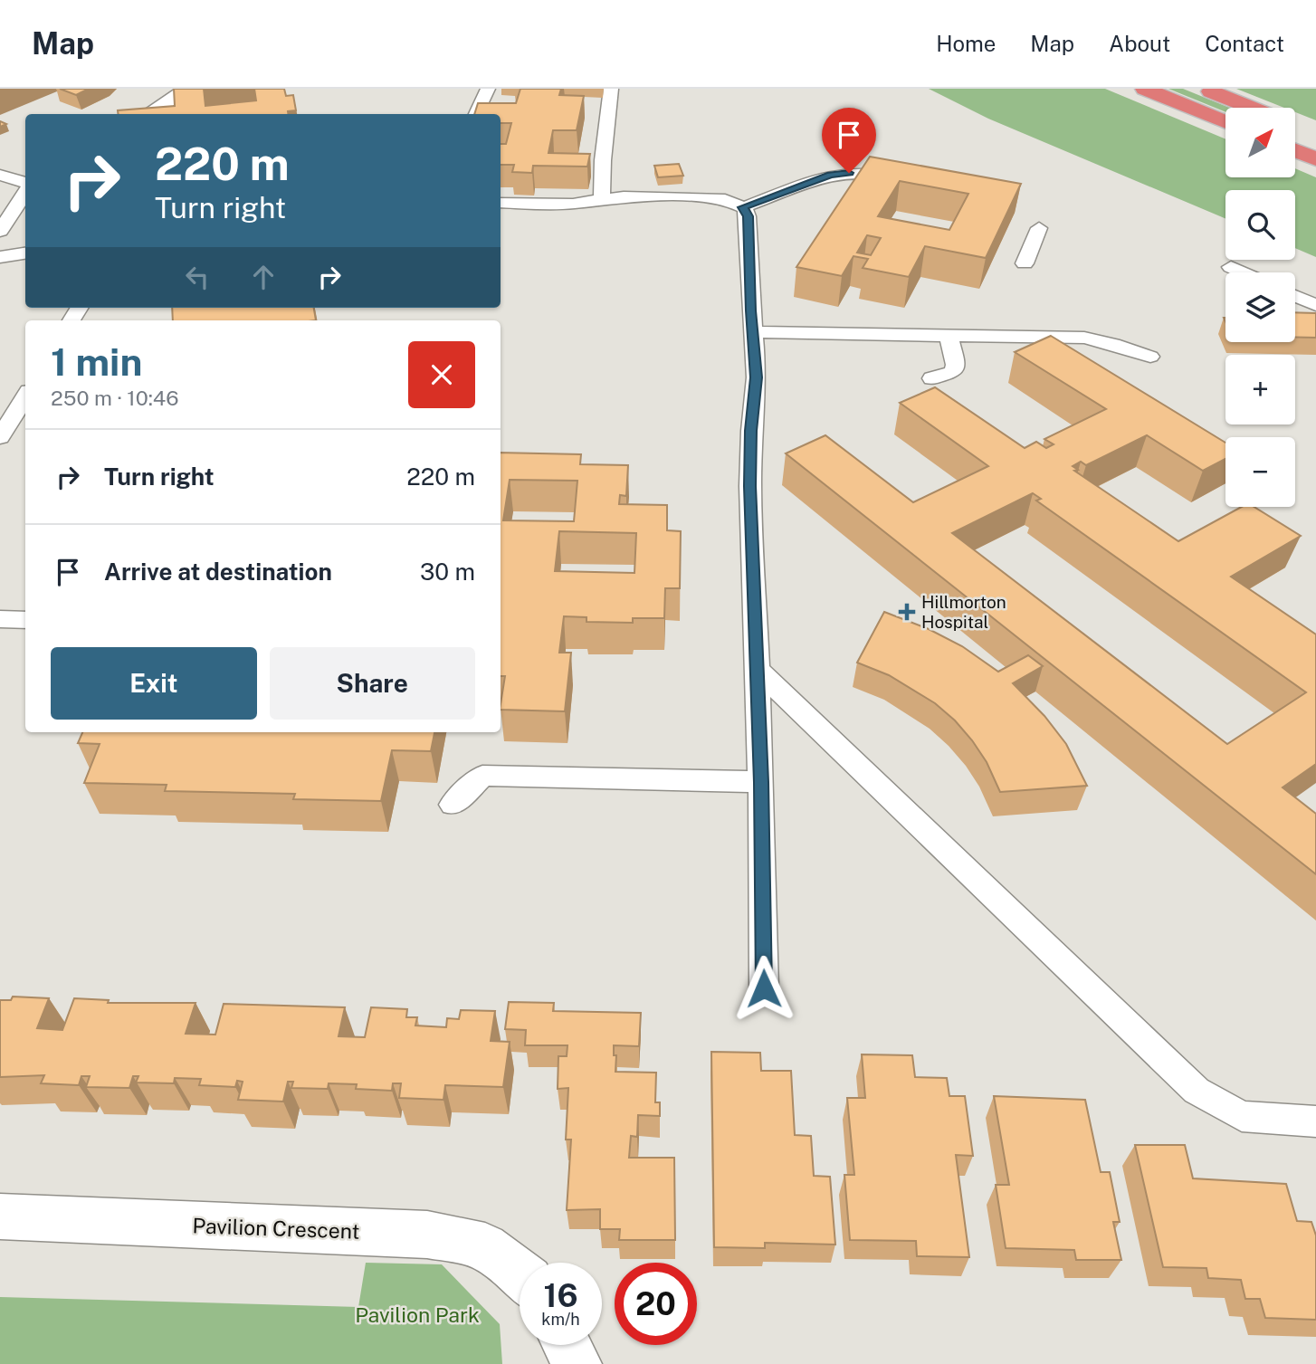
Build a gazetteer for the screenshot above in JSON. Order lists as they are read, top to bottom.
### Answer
{
  "streets": {
    "street": ["Pavilion Crescent"]
  },
  "parks": ["Pavilion Park"],
  "places": {
    "health": ["Hillmorton Hospital"]
  },
  "north": "top right",
  "page": {
    "header": "Map",
    "nav": [
      "Home",
      "Map",
      "About",
      "Contact"
    ],
    "map_buttons": ["+", "−"],
    "turn": ["220 m", "Turn right"],
    "heading": ["1 min", "250 m · 10:46"],
    "list": [
      {
        "name": "Turn right",
        "value": "220 m"
      },
      {
        "name": "Arrive at destination",
        "value": "30 m"
      }
    ],
    "buttons": ["Exit", "Share"],
    "speed": "16 km/h",
    "limit": "20"
  }
}
